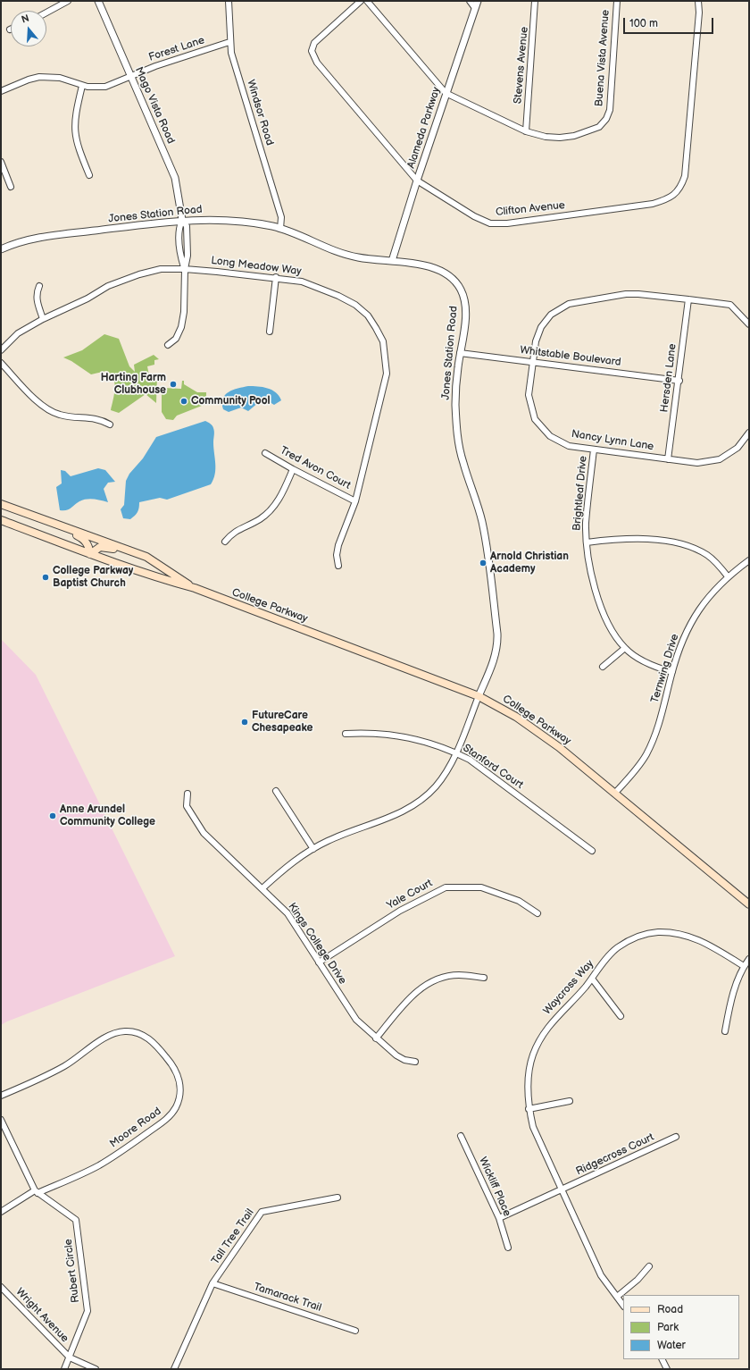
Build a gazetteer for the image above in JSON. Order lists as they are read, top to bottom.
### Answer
{
  "streets": {
    "main road": ["College Parkway"],
    "street": [
      "Forest Lane",
      "Buena Vista Avenue",
      "Stevens Avenue",
      "Mago Vista Road",
      "Windsor Road",
      "Alameda Parkway",
      "Clifton Avenue",
      "Jones Station Road",
      "Long Meadow Way",
      "Whitstable Boulevard",
      "Hersden Lane",
      "Nancy Lynn Lane",
      "Tred Avon Court",
      "Brightleaf Drive",
      "Ternwing Drive",
      "Stanford Court",
      "Yale Court",
      "Kings College Drive",
      "Waycross Way",
      "Moore Road",
      "Ridgecross Court",
      "Wickliff Place",
      "Tall Tree Trail",
      "Rubert Circle",
      "Tamarack Trail",
      "Wright Avenue"
    ]
  },
  "crossings": [
    ["Forest Lane", "Mago Vista Road"],
    ["Forest Lane", "Windsor Road"],
    ["Buena Vista Avenue", "Stevens Avenue"],
    ["Buena Vista Avenue", "Alameda Parkway"],
    ["Mago Vista Road", "Jones Station Road"],
    ["Windsor Road", "Jones Station Road"],
    ["Alameda Parkway", "Clifton Avenue"],
    ["Alameda Parkway", "Jones Station Road"],
    ["Jones Station Road", "Whitstable Boulevard"],
    ["Jones Station Road", "College Parkway"],
    ["Long Meadow Way", "Tred Avon Court"],
    ["Whitstable Boulevard", "Hersden Lane"],
    ["Whitstable Boulevard", "Nancy Lynn Lane"],
    ["Hersden Lane", "Nancy Lynn Lane"],
    ["Nancy Lynn Lane", "Brightleaf Drive"],
    ["Brightleaf Drive", "Ternwing Drive"],
    ["College Parkway", "Ternwing Drive"],
    ["Yale Court", "Kings College Drive"],
    ["Waycross Way", "Ridgecross Court"],
    ["Moore Road", "Rubert Circle"],
    ["Ridgecross Court", "Wickliff Place"],
    ["Tall Tree Trail", "Tamarack Trail"],
    ["Rubert Circle", "Wright Avenue"]
  ],
  "places": [
    "Harting Farm Clubhouse",
    "Community Pool",
    "Arnold Christian Academy",
    "College Parkway Baptist Church",
    "FutureCare Chesapeake",
    "Anne Arundel Community College"
  ],
  "legend": ["Road", "Park", "Water"],
  "scale_bar": "100 m",
  "north": "top"
}
